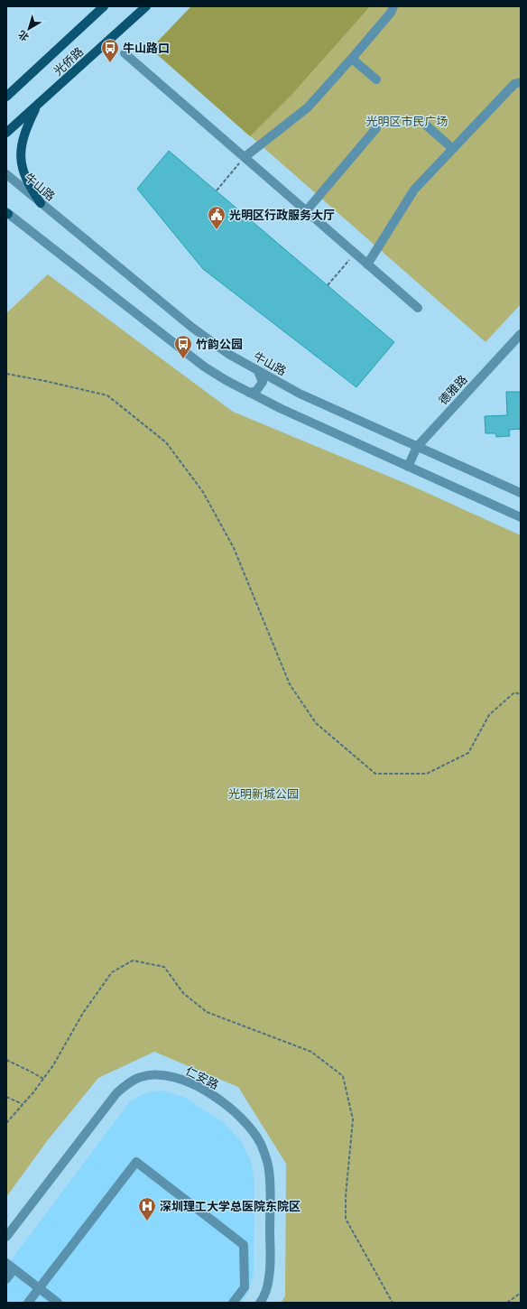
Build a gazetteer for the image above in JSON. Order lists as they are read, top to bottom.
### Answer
{
  "streets": {
    "main road": ["光侨路"],
    "street": ["牛山路", "德雅路", "仁安路"]
  },
  "crossings": [
    ["牛山路", "德雅路"]
  ],
  "parks": ["光明区市民广场", "光明新城公园"],
  "places": {
    "bus stop": ["牛山路口", "竹韵公园"],
    "public building": ["光明区行政服务大厅"],
    "hospital": ["深圳理工大学总医院东院区"]
  },
  "north": "bottom left"
}
